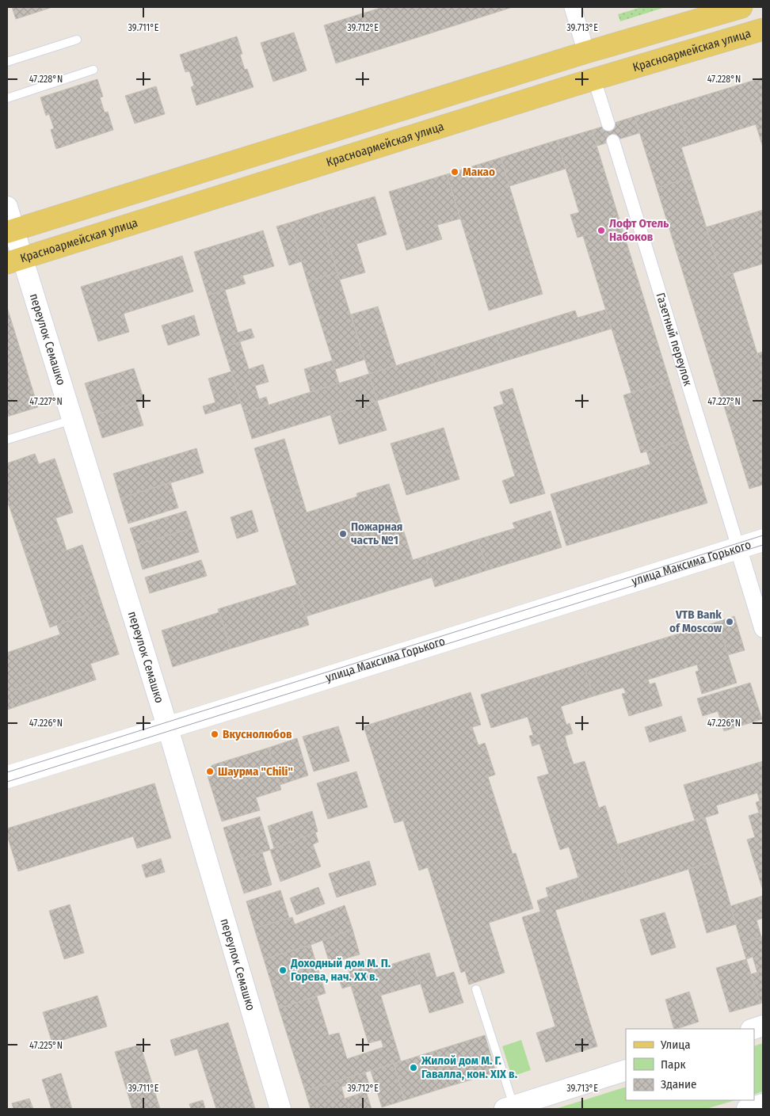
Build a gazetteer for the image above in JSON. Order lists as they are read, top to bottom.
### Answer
{
  "streets": {
    "main road": ["Красноармейская улица", "улица Максима Горького"],
    "street": ["Газетный переулок", "переулок Семашко"]
  },
  "crossings": [
    ["Красноармейская улица", "переулок Семашко"],
    ["Газетный переулок", "улица Максима Горького"],
    ["переулок Семашко", "улица Максима Горького"]
  ],
  "places": [
    "Макао",
    "Лофт Отель Набоков",
    "Пожарная часть №1",
    "VTB Bank of Moscow",
    "Вкуснолюбов",
    "Шаурма \"Chili\"",
    "Доходный дом М. П. Горева, нач. ХХ в.",
    "Жилой дом М. Г. Гавалла, кон. XIX в."
  ],
  "legend": ["Улица", "Парк", "Здание"],
  "coordinates": [
    "39.711°E",
    "39.712°E",
    "39.713°E",
    "47.228°N",
    "47.227°N",
    "47.226°N",
    "47.225°N"
  ]
}
